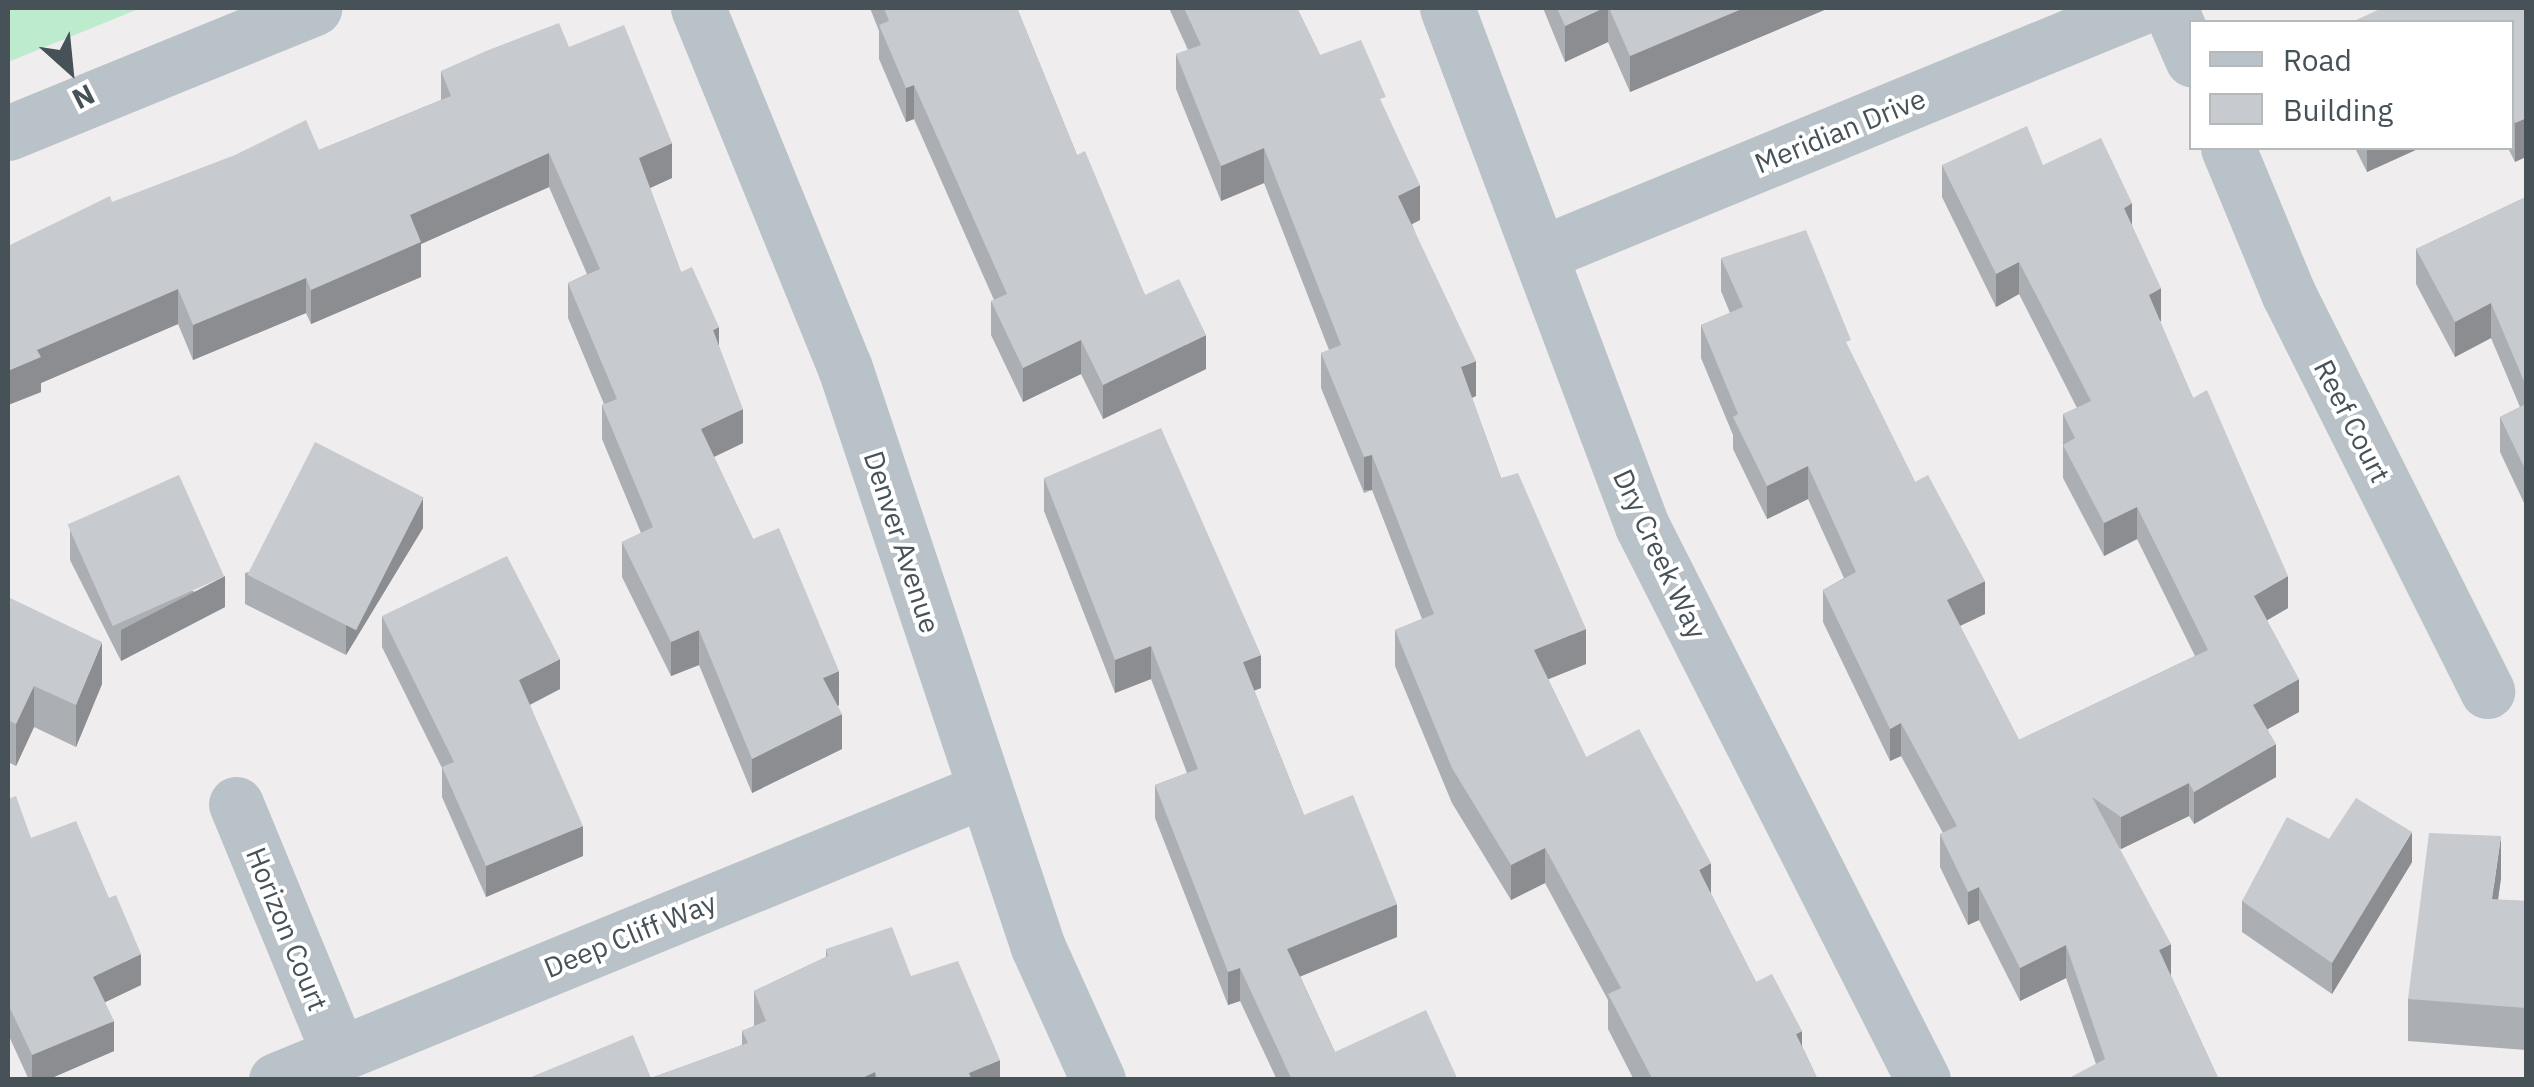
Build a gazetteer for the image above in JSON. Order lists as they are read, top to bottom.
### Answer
{
  "streets": {
    "street": [
      "Meridian Drive",
      "Reef Court",
      "Denver Avenue",
      "Dry Creek Way",
      "Horizon Court",
      "Deep Cliff Way"
    ]
  },
  "crossings": [
    ["Meridian Drive", "Dry Creek Way"],
    ["Denver Avenue", "Deep Cliff Way"],
    ["Horizon Court", "Deep Cliff Way"]
  ],
  "legend": ["Road", "Building"],
  "north": "bottom right"
}
